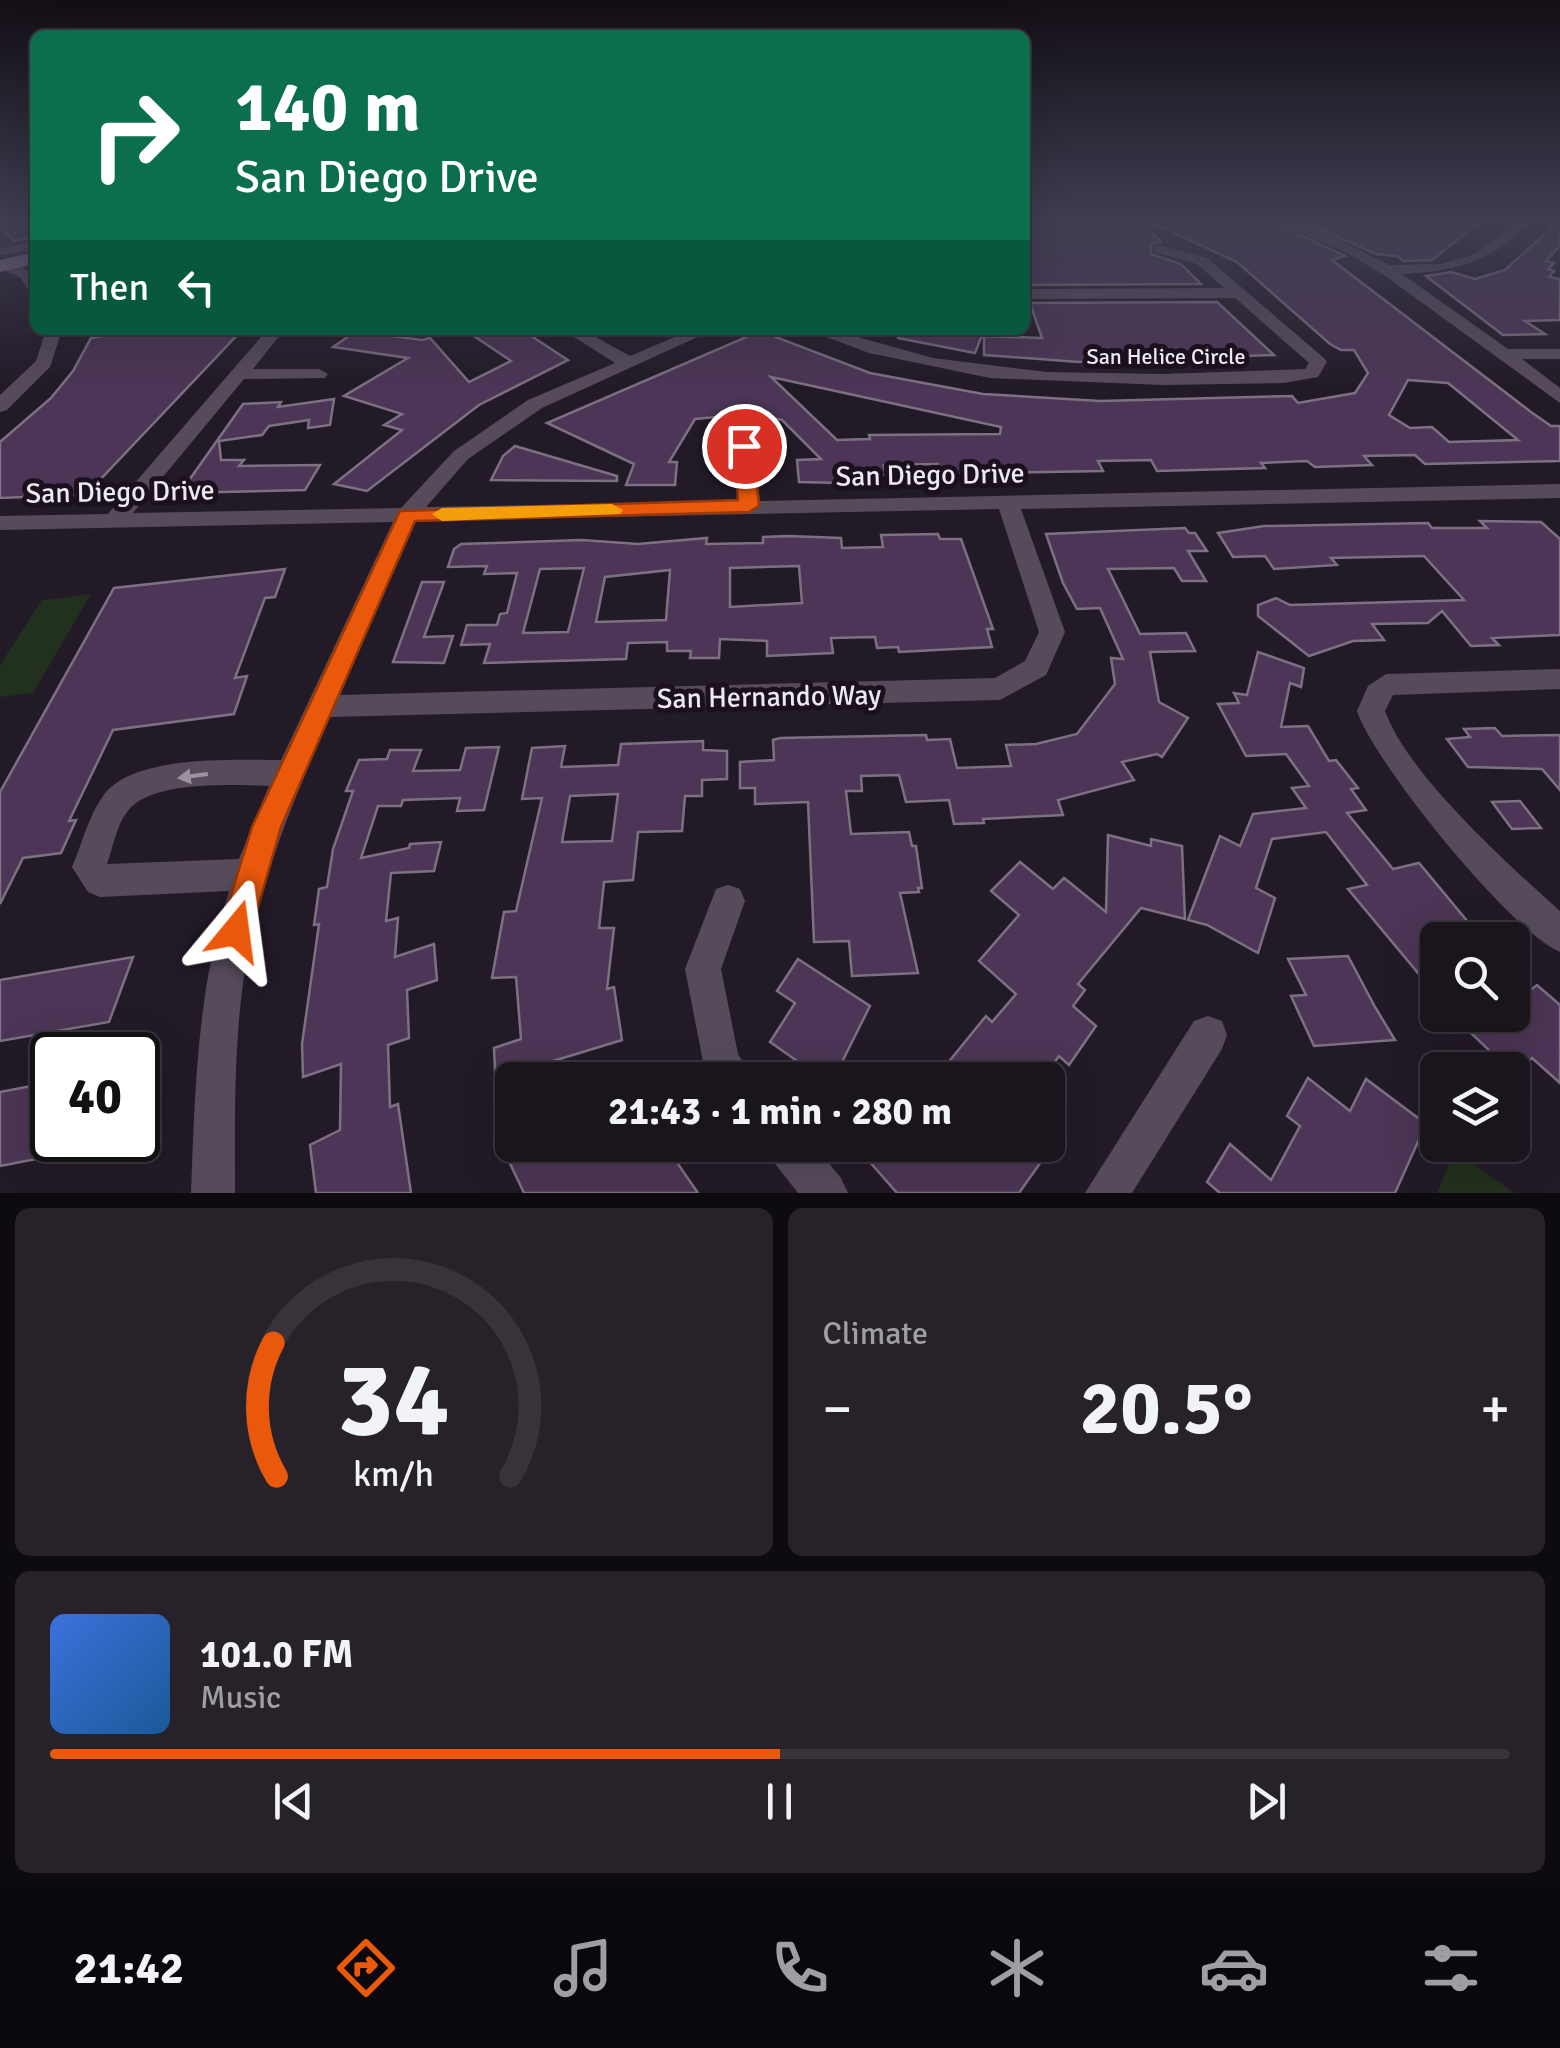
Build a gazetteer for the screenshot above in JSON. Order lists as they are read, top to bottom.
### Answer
{
  "streets": {
    "street": ["San Helice Circle", "San Diego Drive", "San Hernando Way"]
  },
  "crossings": [
    ["San Diego Drive", "San Hernando Way"]
  ],
  "page": {
    "turn": ["140 m", "San Diego Drive"],
    "then": "Then",
    "limit": "40",
    "trip": "21:43 · 1 min · 280 m",
    "tile": "Climate",
    "heat": ["−", "20.5°", "+"],
    "song": ["101.0 FM", "Music"],
    "tabs": "21:42",
    "gauge": ["34", "km/h"]
  }
}
